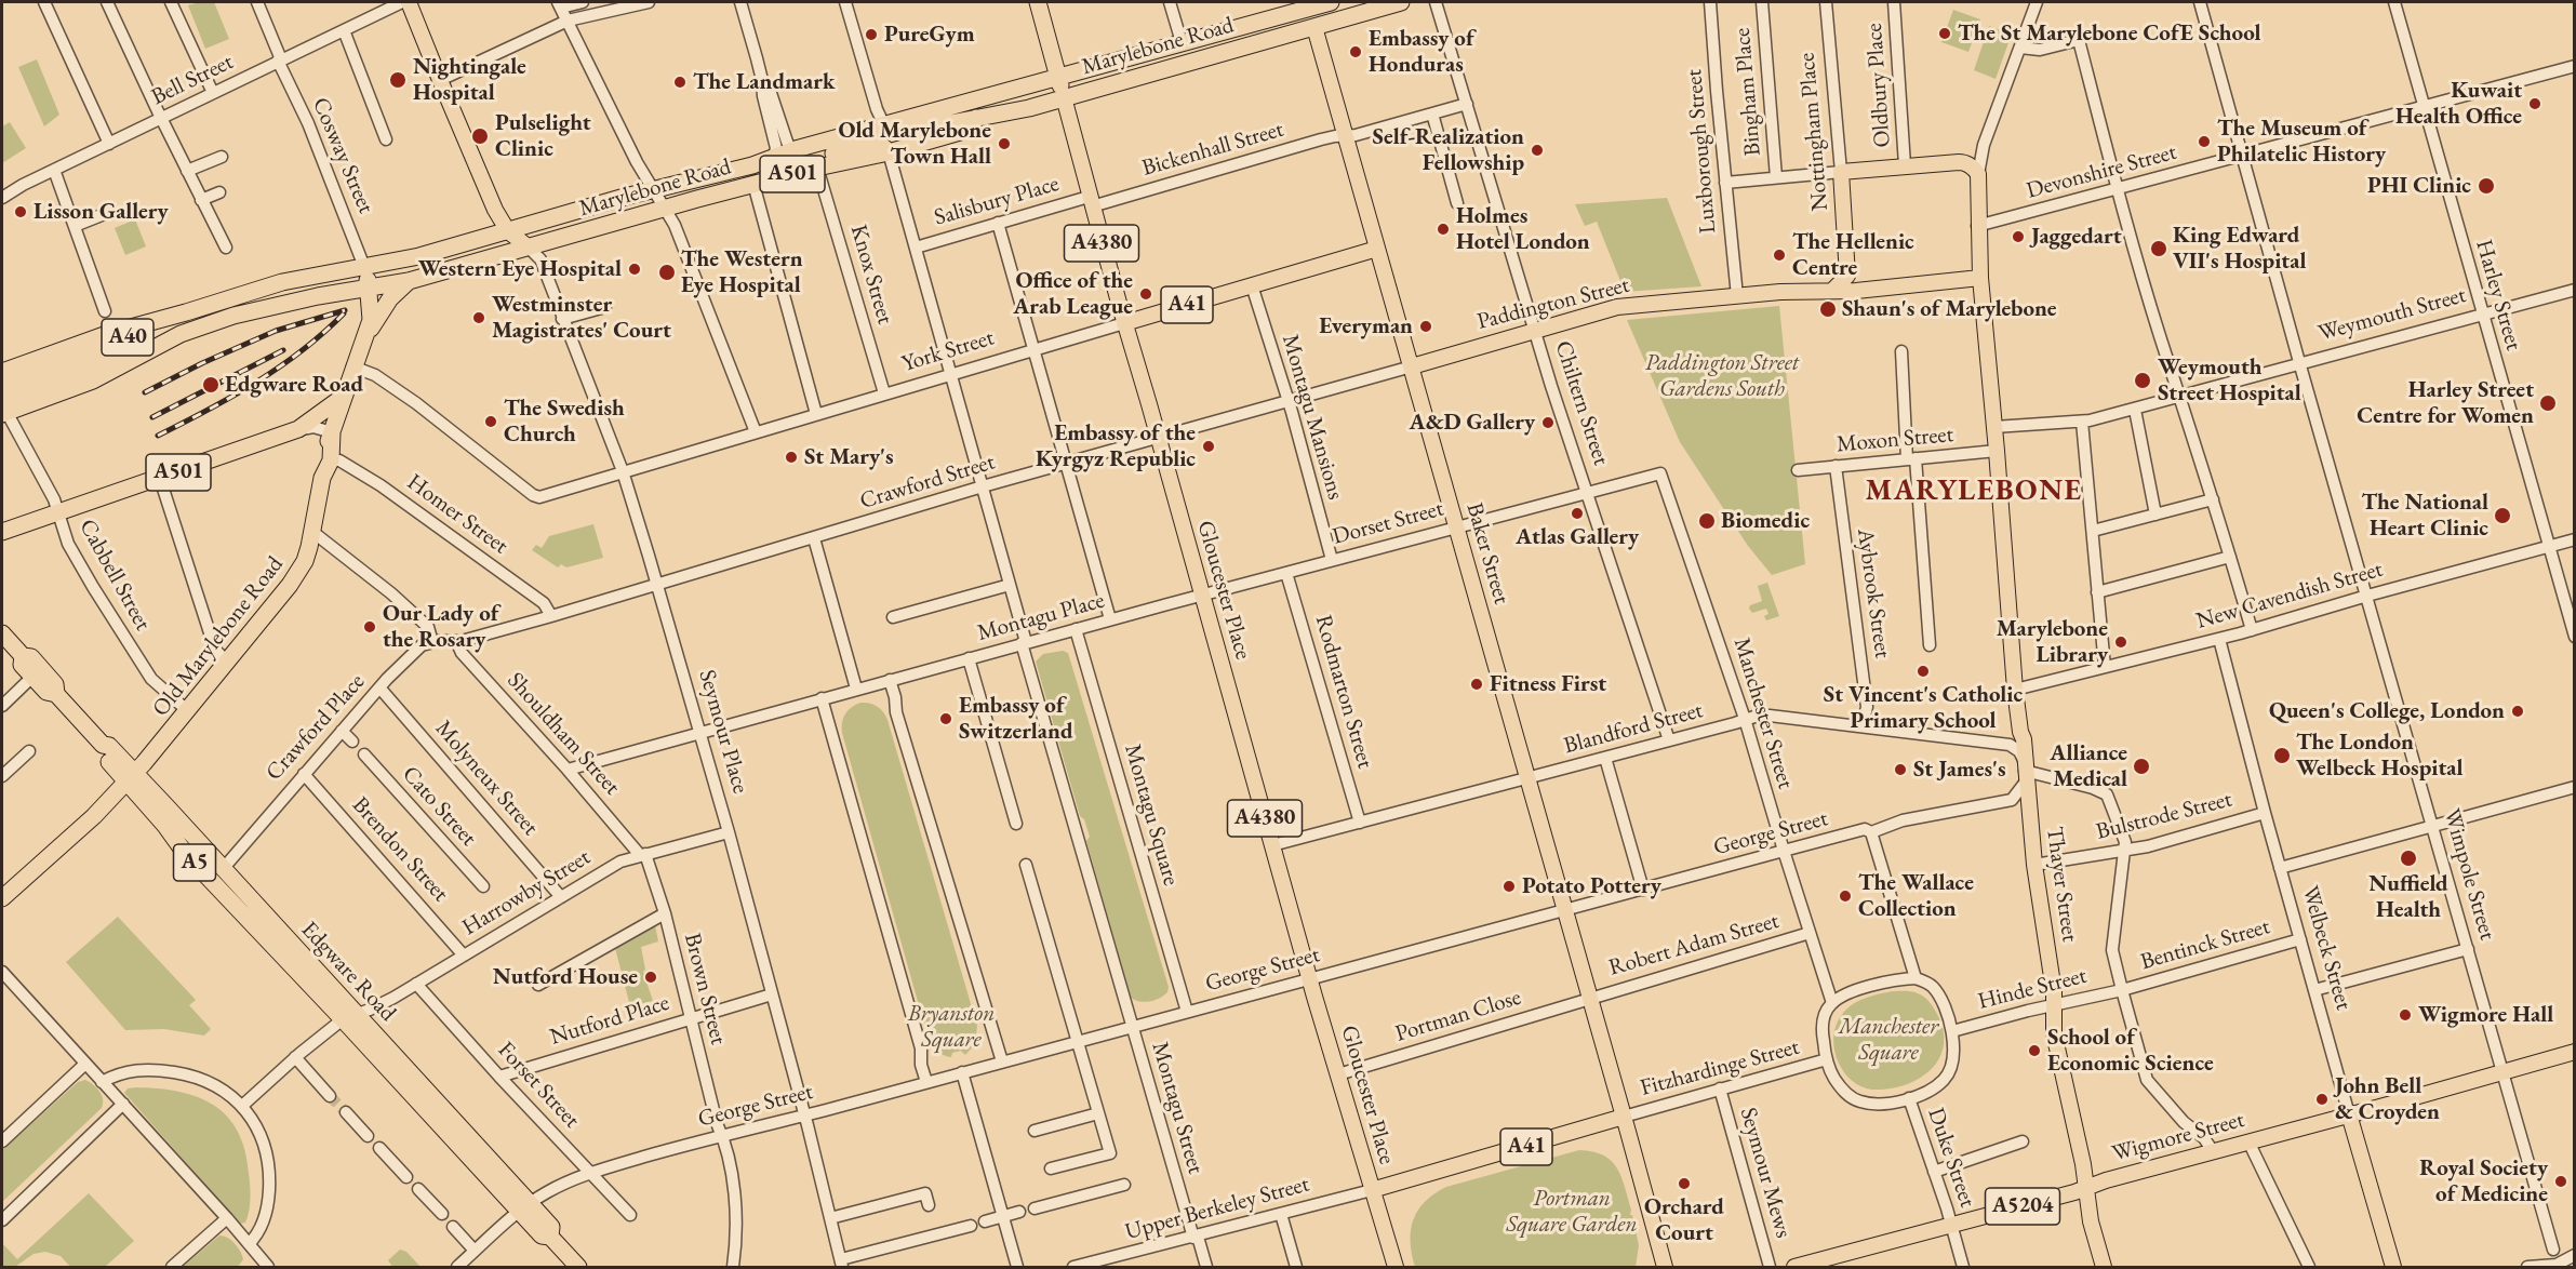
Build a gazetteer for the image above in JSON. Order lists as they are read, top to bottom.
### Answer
{
  "streets": {
    "highway": [
      "Marylebone Road",
      "A501",
      "A4380",
      "A40",
      "Baker Street",
      "Gloucester Place",
      "Old Marylebone Road",
      "A5",
      "Edgware Road"
    ],
    "main road": [
      "Nottingham Place",
      "Paddington Street",
      "A41",
      "York Street",
      "Seymour Place",
      "Thayer Street",
      "Welbeck Street",
      "Wigmore Street",
      "A5204"
    ],
    "street": [
      "Bell Street",
      "Oldbury Place",
      "Bingham Place",
      "Bickenhall Street",
      "Luxborough Street",
      "Cosway Street",
      "Devonshire Street",
      "Salisbury Place",
      "Knox Street",
      "Harley Street",
      "Weymouth Street",
      "Chiltern Street",
      "Montagu Mansions",
      "Moxon Street",
      "Crawford Street",
      "Homer Street",
      "Dorset Street",
      "Cabbell Street",
      "Aybrook Street",
      "New Cavendish Street",
      "Montagu Place",
      "Rodmarton Street",
      "Manchester Street",
      "Crawford Place",
      "Blandford Street",
      "Shouldham Street",
      "Molyneux Street",
      "Cato Street",
      "Montagu Square",
      "Bulstrode Street",
      "George Street",
      "Brendon Street",
      "Wimpole Street",
      "Harrowby Street",
      "Robert Adam Street",
      "Bentinck Street",
      "Brown Street",
      "Hinde Street",
      "Portman Close",
      "Nutford Place",
      "Fitzhardinge Street",
      "Forset Street",
      "Montagu Street",
      "Duke Street",
      "Seymour Mews",
      "Upper Berkeley Street"
    ]
  },
  "crossings": [
    ["Marylebone Road", "Cosway Street"],
    ["Marylebone Road", "Knox Street"],
    ["Marylebone Road", "A40"],
    ["Marylebone Road", "Baker Street"],
    ["Marylebone Road", "Cabbell Street"],
    ["Marylebone Road", "Gloucester Place"],
    ["Marylebone Road", "Old Marylebone Road"],
    ["Marylebone Road", "Seymour Place"],
    ["Bell Street", "Cosway Street"],
    ["Bickenhall Street", "Salisbury Place"],
    ["Bickenhall Street", "Chiltern Street"],
    ["Bickenhall Street", "Baker Street"],
    ["Bickenhall Street", "Gloucester Place"],
    ["Luxborough Street", "Paddington Street"],
    ["Cosway Street", "Old Marylebone Road"],
    ["Devonshire Street", "Harley Street"],
    ["Devonshire Street", "Wimpole Street"],
    ["Devonshire Street", "Thayer Street"],
    ["A501", "Cabbell Street"],
    ["A501", "Old Marylebone Road"],
    ["Salisbury Place", "Gloucester Place"],
    ["A4380", "A41"],
    ["A4380", "Gloucester Place"],
    ["A4380", "Upper Berkeley Street"],
    ["Knox Street", "York Street"],
    ["Harley Street", "Weymouth Street"],
    ["Harley Street", "New Cavendish Street"],
    ["Paddington Street", "Chiltern Street"],
    ["Paddington Street", "Crawford Street"],
    ["Paddington Street", "Baker Street"],
    ["Paddington Street", "Thayer Street"],
    ["A41", "Baker Street"],
    ["A41", "Gloucester Place"],
    ["A41", "Fitzhardinge Street"],
    ["A41", "Upper Berkeley Street"],
    ["Weymouth Street", "Wimpole Street"],
    ["Weymouth Street", "Thayer Street"],
    ["A40", "Cabbell Street"],
    ["York Street", "Montagu Mansions"],
    ["York Street", "Baker Street"],
    ["York Street", "Gloucester Place"],
    ["York Street", "Old Marylebone Road"],
    ["York Street", "Seymour Place"],
    ["Chiltern Street", "Dorset Street"],
    ["Chiltern Street", "Blandford Street"],
    ["Montagu Mansions", "Crawford Street"],
    ["Montagu Mansions", "Dorset Street"],
    ["Moxon Street", "Aybrook Street"],
    ["Moxon Street", "Thayer Street"],
    ["Crawford Street", "Homer Street"],
    ["Crawford Street", "Baker Street"],
    ["Crawford Street", "Gloucester Place"],
    ["Crawford Street", "Seymour Place"],
    ["Crawford Street", "Shouldham Street"],
    ["Homer Street", "Old Marylebone Road"],
    ["Dorset Street", "Baker Street"],
    ["Dorset Street", "Gloucester Place"],
    ["Dorset Street", "Montagu Place"],
    ["Dorset Street", "Rodmarton Street"],
    ["Dorset Street", "Manchester Street"],
    ["Baker Street", "Blandford Street"],
    ["Baker Street", "George Street"],
    ["Baker Street", "Robert Adam Street"],
    ["Baker Street", "Portman Close"],
    ["Baker Street", "Fitzhardinge Street"],
    ["Cabbell Street", "Old Marylebone Road"],
    ["Gloucester Place", "Montagu Place"],
    ["Gloucester Place", "Blandford Street"],
    ["Gloucester Place", "George Street"],
    ["Gloucester Place", "Portman Close"],
    ["Gloucester Place", "Upper Berkeley Street"],
    ["Aybrook Street", "Blandford Street"],
    ["New Cavendish Street", "Wimpole Street"],
    ["New Cavendish Street", "Thayer Street"],
    ["New Cavendish Street", "Welbeck Street"],
    ["Montagu Place", "Montagu Square"],
    ["Old Marylebone Road", "Edgware Road"],
    ["Rodmarton Street", "Blandford Street"],
    ["Manchester Street", "Blandford Street"],
    ["Manchester Street", "George Street"],
    ["Manchester Street", "Robert Adam Street"],
    ["Manchester Street", "Hinde Street"],
    ["Manchester Street", "Fitzhardinge Street"],
    ["Manchester Street", "Duke Street"],
    ["Crawford Place", "Molyneux Street"],
    ["Crawford Place", "Brendon Street"],
    ["Crawford Place", "Edgware Road"],
    ["Seymour Place", "George Street"],
    ["Seymour Place", "Harrowby Street"],
    ["Seymour Place", "Nutford Place"],
    ["Shouldham Street", "Harrowby Street"],
    ["Shouldham Street", "Brown Street"],
    ["Molyneux Street", "Harrowby Street"],
    ["Montagu Square", "George Street"],
    ["Bulstrode Street", "Thayer Street"],
    ["Bulstrode Street", "Welbeck Street"],
    ["George Street", "Edgware Road"],
    ["George Street", "Brown Street"],
    ["George Street", "Forset Street"],
    ["George Street", "Montagu Street"],
    ["Brendon Street", "Harrowby Street"],
    ["Wimpole Street", "Wigmore Street"],
    ["Thayer Street", "Hinde Street"],
    ["Thayer Street", "Wigmore Street"],
    ["Harrowby Street", "Edgware Road"],
    ["Harrowby Street", "Brown Street"],
    ["Harrowby Street", "Forset Street"],
    ["Robert Adam Street", "Portman Close"],
    ["Bentinck Street", "Welbeck Street"],
    ["Bentinck Street", "Hinde Street"],
    ["Welbeck Street", "Wigmore Street"],
    ["Brown Street", "Nutford Place"],
    ["Hinde Street", "Fitzhardinge Street"],
    ["Hinde Street", "Duke Street"],
    ["Nutford Place", "Forset Street"],
    ["Fitzhardinge Street", "Duke Street"],
    ["Fitzhardinge Street", "Seymour Mews"],
    ["Montagu Street", "Upper Berkeley Street"],
    ["Wigmore Street", "Duke Street"]
  ],
  "districts": ["MARYLEBONE"],
  "parks": [
    "Paddington Street Gardens South",
    "Bryanston Square",
    "Manchester Square",
    "Portman Square Garden"
  ],
  "places": [
    "The St Marylebone CofE School",
    "PureGym",
    "Embassy of Honduras",
    "Nightingale Hospital",
    "The Landmark",
    "Kuwait Health Office",
    "Pulselight Clinic",
    "The Museum of Philatelic History",
    "Old Marylebone Town Hall",
    "Self-Realization Fellowship",
    "PHI Clinic",
    "Lisson Gallery",
    "Holmes Hotel London",
    "Jaggedart",
    "King Edward VII's Hospital",
    "The Hellenic Centre",
    "Western Eye Hospital",
    "The Western Eye Hospital",
    "Office of the Arab League",
    "Shaun's of Marylebone",
    "Westminster Magistrates' Court",
    "Everyman",
    "Weymouth Street Hospital",
    "Edgware Road",
    "Harley Street Centre for Women",
    "The Swedish Church",
    "A&D Gallery",
    "Embassy of the Kyrgyz Republic",
    "St Mary's",
    "Atlas Gallery",
    "The National Heart Clinic",
    "Biomedic",
    "Our Lady of the Rosary",
    "Marylebone Library",
    "St Vincent's Catholic Primary School",
    "Fitness First",
    "Queen's College, London",
    "Embassy of Switzerland",
    "The London Welbeck Hospital",
    "Alliance Medical",
    "St James's",
    "Nuffield Health",
    "Potato Pottery",
    "The Wallace Collection",
    "Nutford House",
    "Wigmore Hall",
    "School of Economic Science",
    "John Bell & Croyden",
    "Royal Society of Medicine",
    "Orchard Court"
  ]
}
